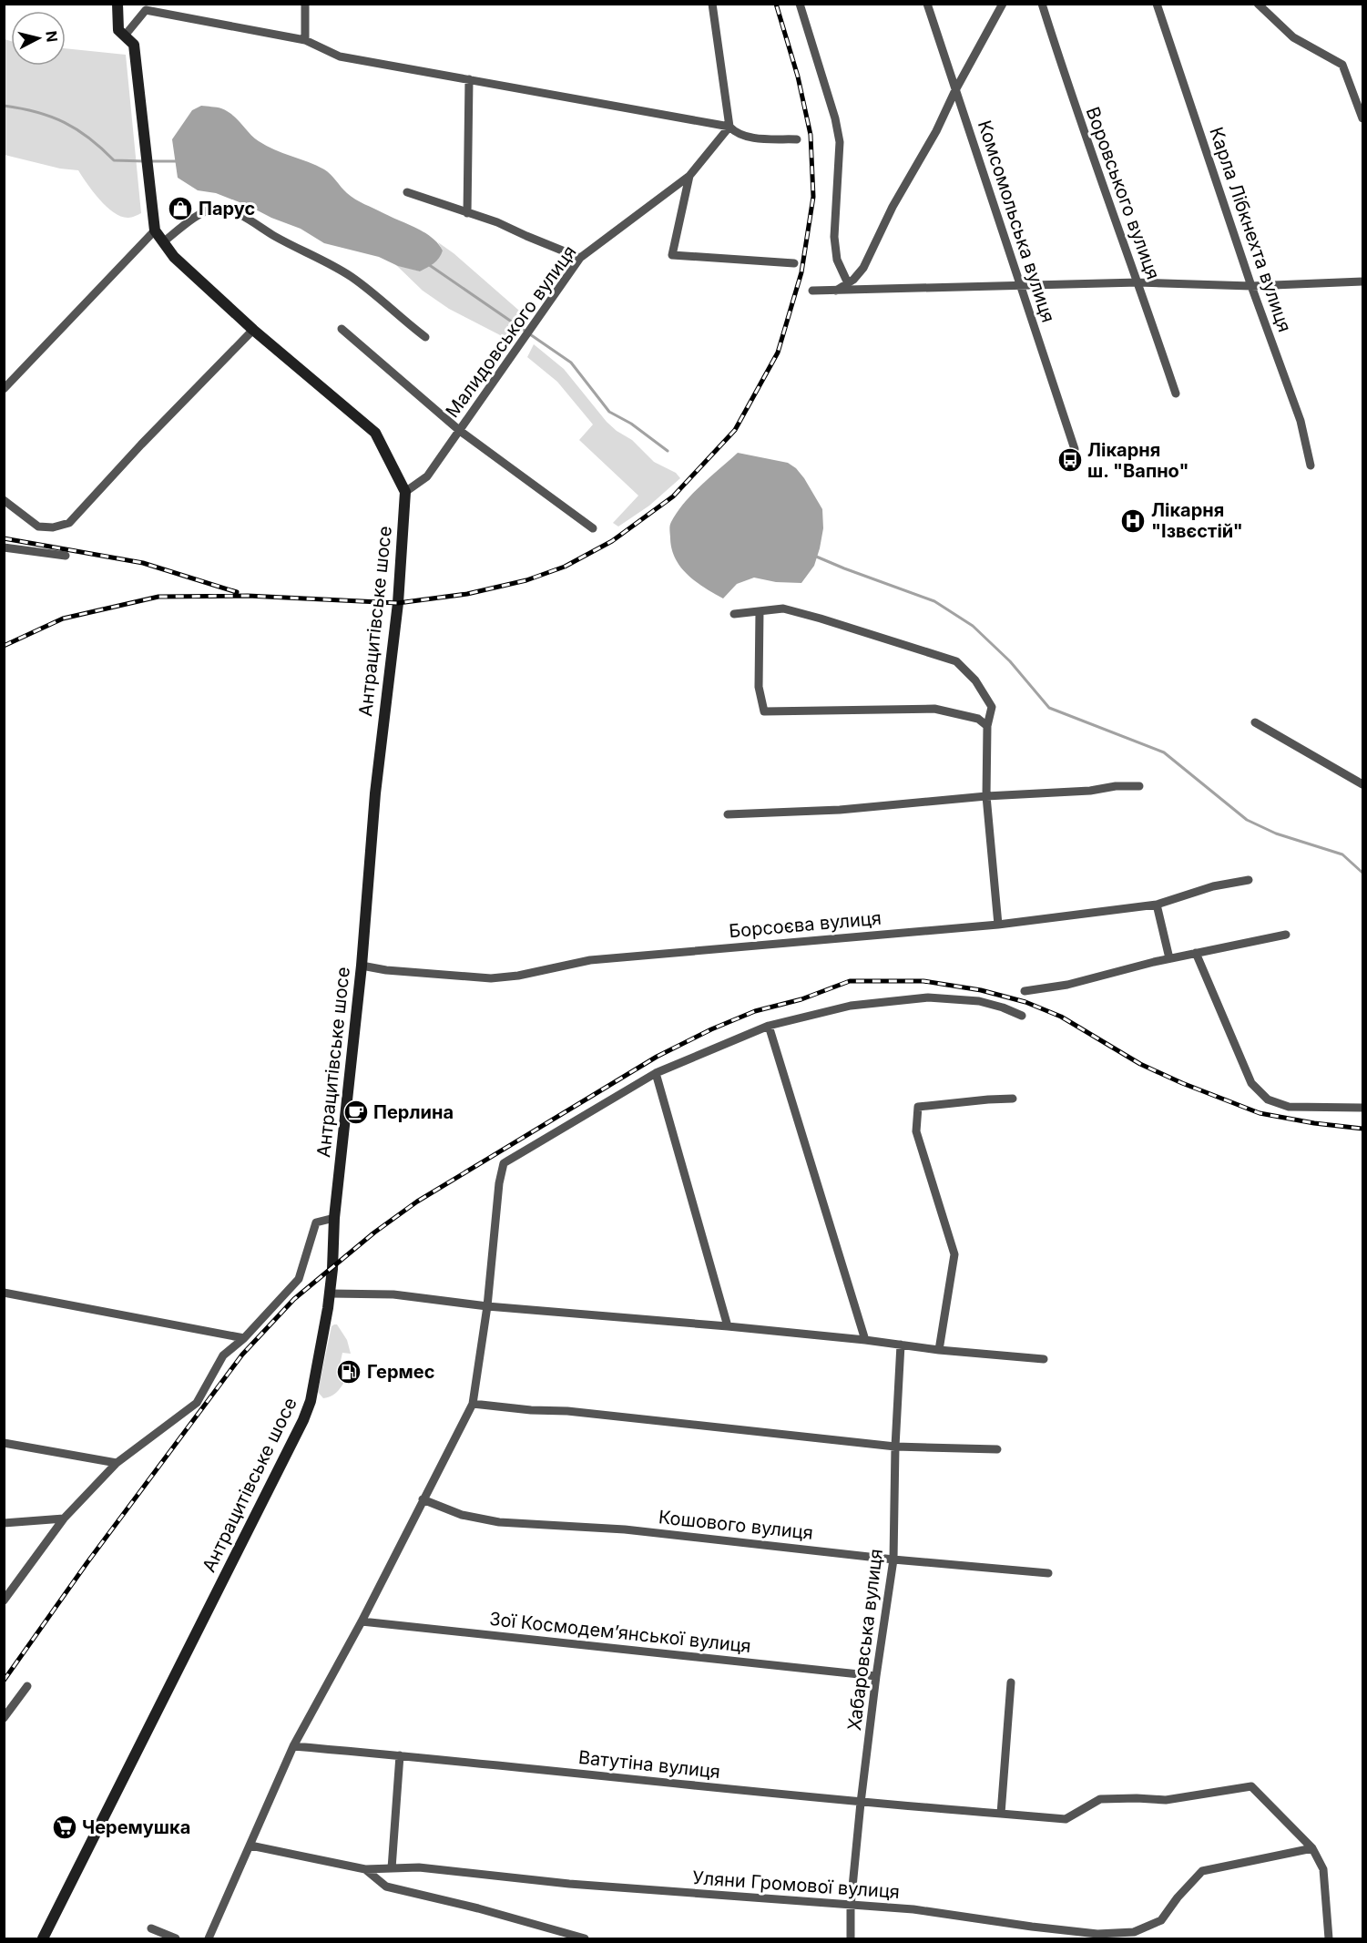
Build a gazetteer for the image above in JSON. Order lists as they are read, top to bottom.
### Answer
{
  "streets": {
    "main road": ["Антрацитівське шосе"],
    "street": [
      "Воровського вулиця",
      "Комсомольська вулиця",
      "Карла Лібкнехта вулиця",
      "Малидовського вулиця",
      "Борсоєва вулиця",
      "Кошового вулиця",
      "Зої Космодем’янської вулиця",
      "Хабаровська вулиця",
      "Ватутіна вулиця",
      "Уляни Громової вулиця"
    ]
  },
  "crossings": [
    ["Малидовського вулиця", "Антрацитівське шосе"],
    ["Антрацитівське шосе", "Борсоєва вулиця"],
    ["Кошового вулиця", "Хабаровська вулиця"],
    ["Зої Космодем’янської вулиця", "Хабаровська вулиця"],
    ["Хабаровська вулиця", "Ватутіна вулиця"],
    ["Хабаровська вулиця", "Уляни Громової вулиця"],
    ["Ватутіна вулиця", "Уляни Громової вулиця"]
  ],
  "places": {
    "shop": ["Парус"],
    "bus stop": ["Лікарня ш. \"Вапно\""],
    "hospital": ["Лікарня \"Ізвєстій\""],
    "cafe": ["Перлина"],
    "fuel station": ["Гермес"],
    "supermarket": ["Черемушка"]
  },
  "north": "right"
}
